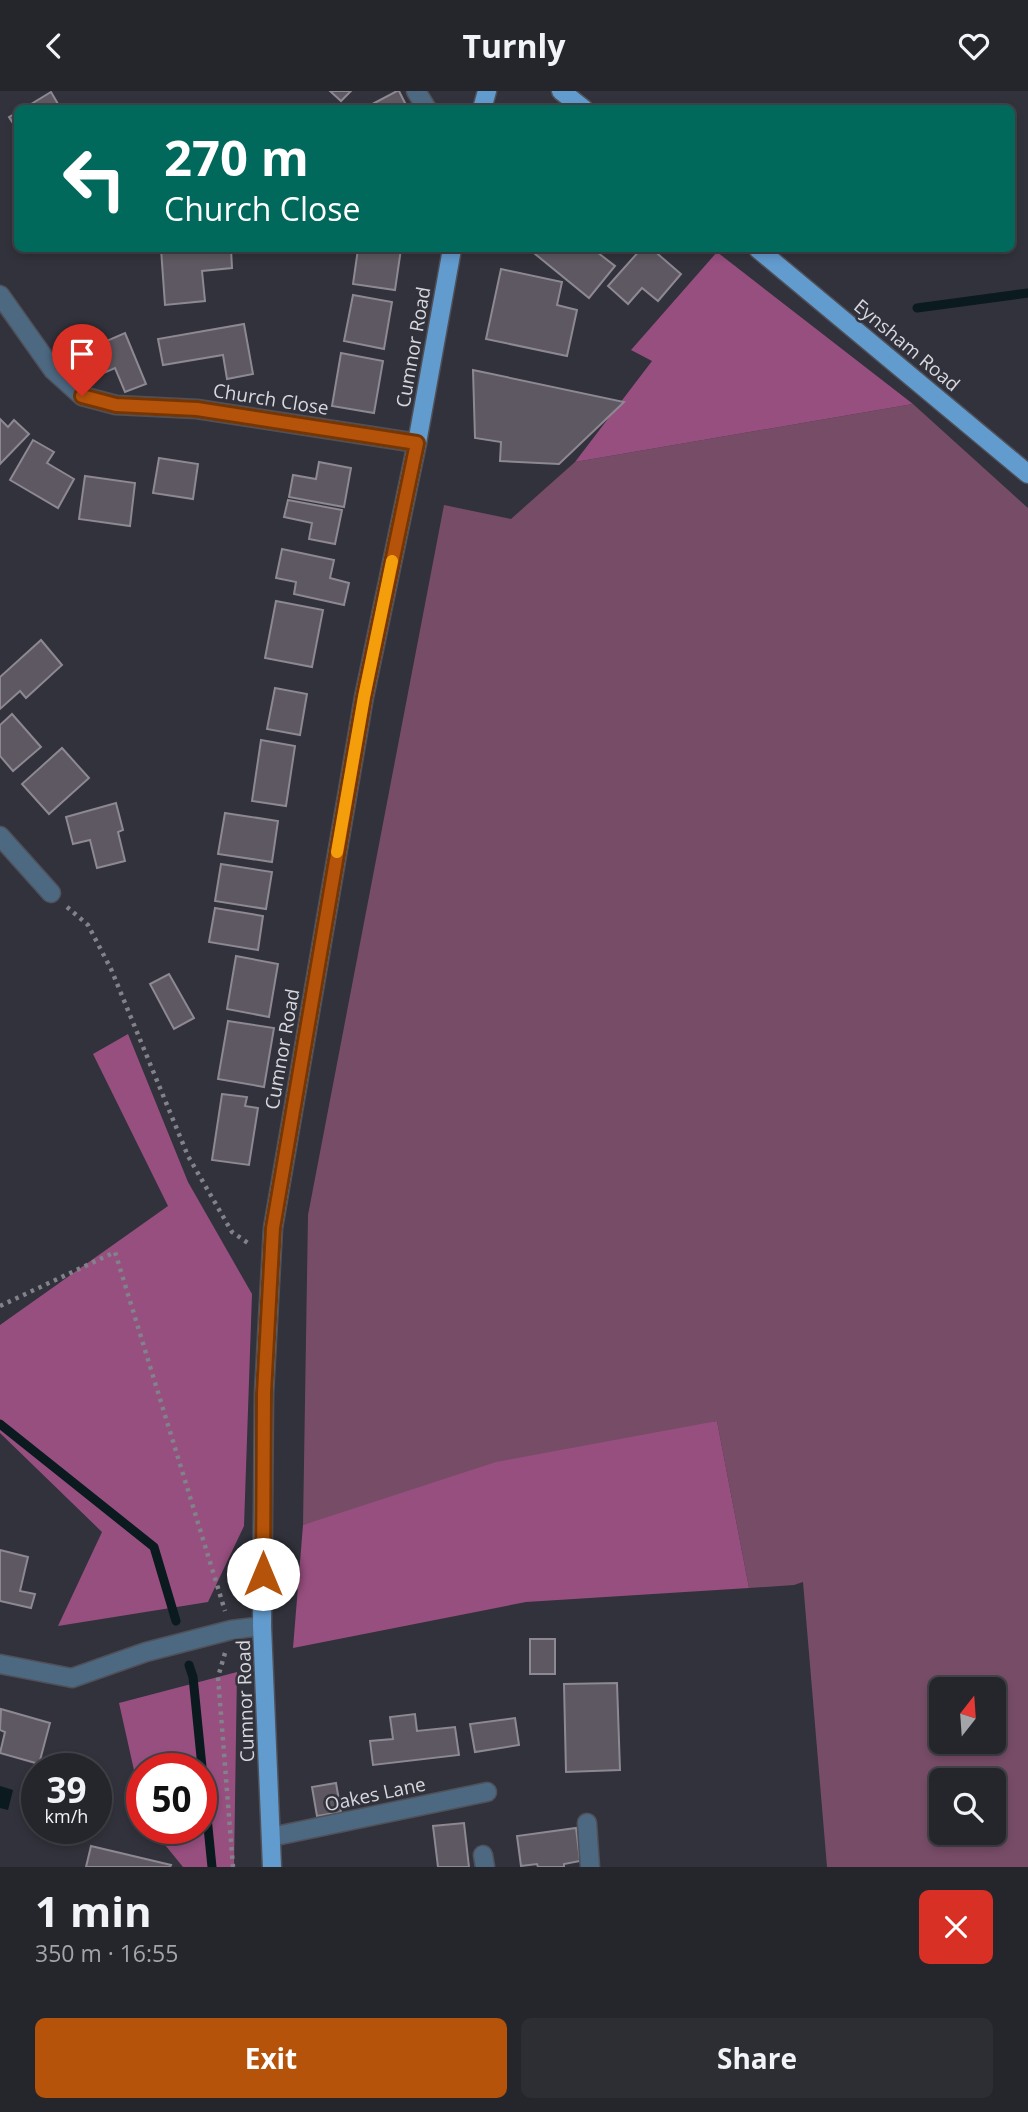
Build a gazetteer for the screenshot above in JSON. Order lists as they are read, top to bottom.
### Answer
{
  "streets": {
    "main road": ["Eynsham Road", "Cumnor Road"],
    "street": ["Church Close", "Oakes Lane"]
  },
  "crossings": [
    ["Cumnor Road", "Church Close"],
    ["Cumnor Road", "Oakes Lane"]
  ],
  "north": "top",
  "page": {
    "header": "Turnly",
    "turn": ["270 m", "Church Close"],
    "speed": "39 km/h",
    "limit": "50",
    "heading": ["1 min", "350 m · 16:55"],
    "buttons": ["Exit", "Share"]
  }
}
